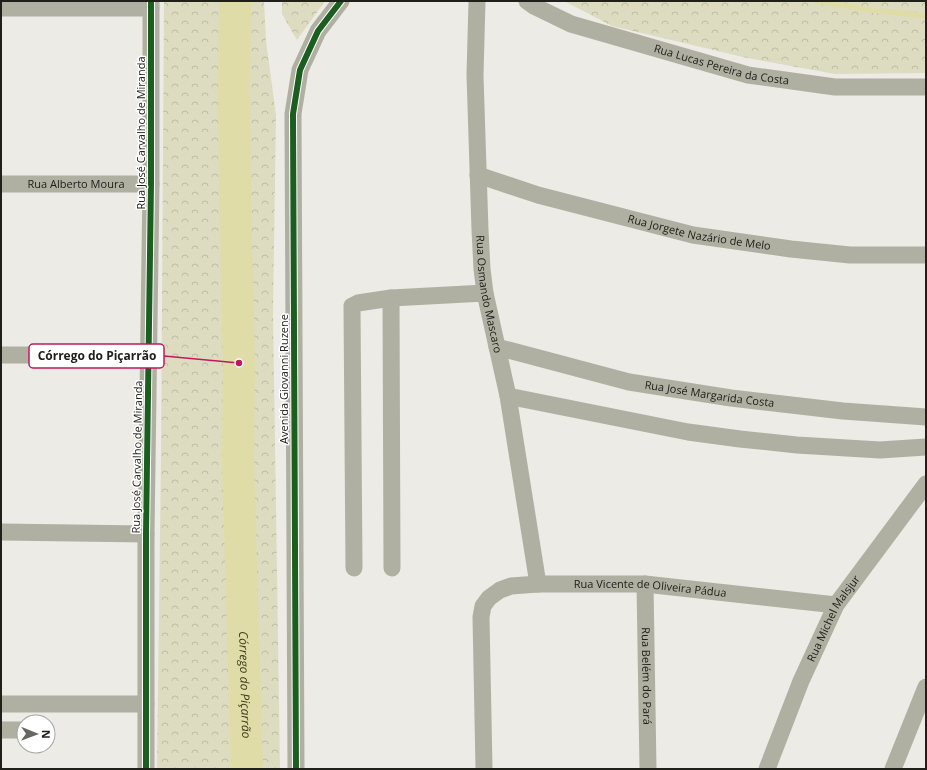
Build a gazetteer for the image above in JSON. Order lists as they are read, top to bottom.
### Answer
{
  "streets": {
    "street": [
      "Rua Lucas Pereira da Costa",
      "Rua José Carvalho de Miranda",
      "Rua Alberto Moura",
      "Rua Jorgete Nazário de Melo",
      "Rua Osmando Mascaro",
      "Avenida Giovanni Ruzene",
      "Rua José Margarida Costa",
      "Rua Vicente de Oliveira Pádua",
      "Rua Michel Malsjur",
      "Rua Belém do Pará"
    ]
  },
  "crossings": [
    ["Rua José Carvalho de Miranda", "Rua Alberto Moura"],
    ["Rua Jorgete Nazário de Melo", "Rua Osmando Mascaro"],
    ["Rua Osmando Mascaro", "Rua José Margarida Costa"],
    ["Rua Osmando Mascaro", "Rua Vicente de Oliveira Pádua"],
    ["Rua Vicente de Oliveira Pádua", "Rua Michel Malsjur"],
    ["Rua Vicente de Oliveira Pádua", "Rua Belém do Pará"]
  ],
  "water": ["Córrego do Piçarrão"],
  "places": ["Córrego do Piçarrão"],
  "north": "right"
}
